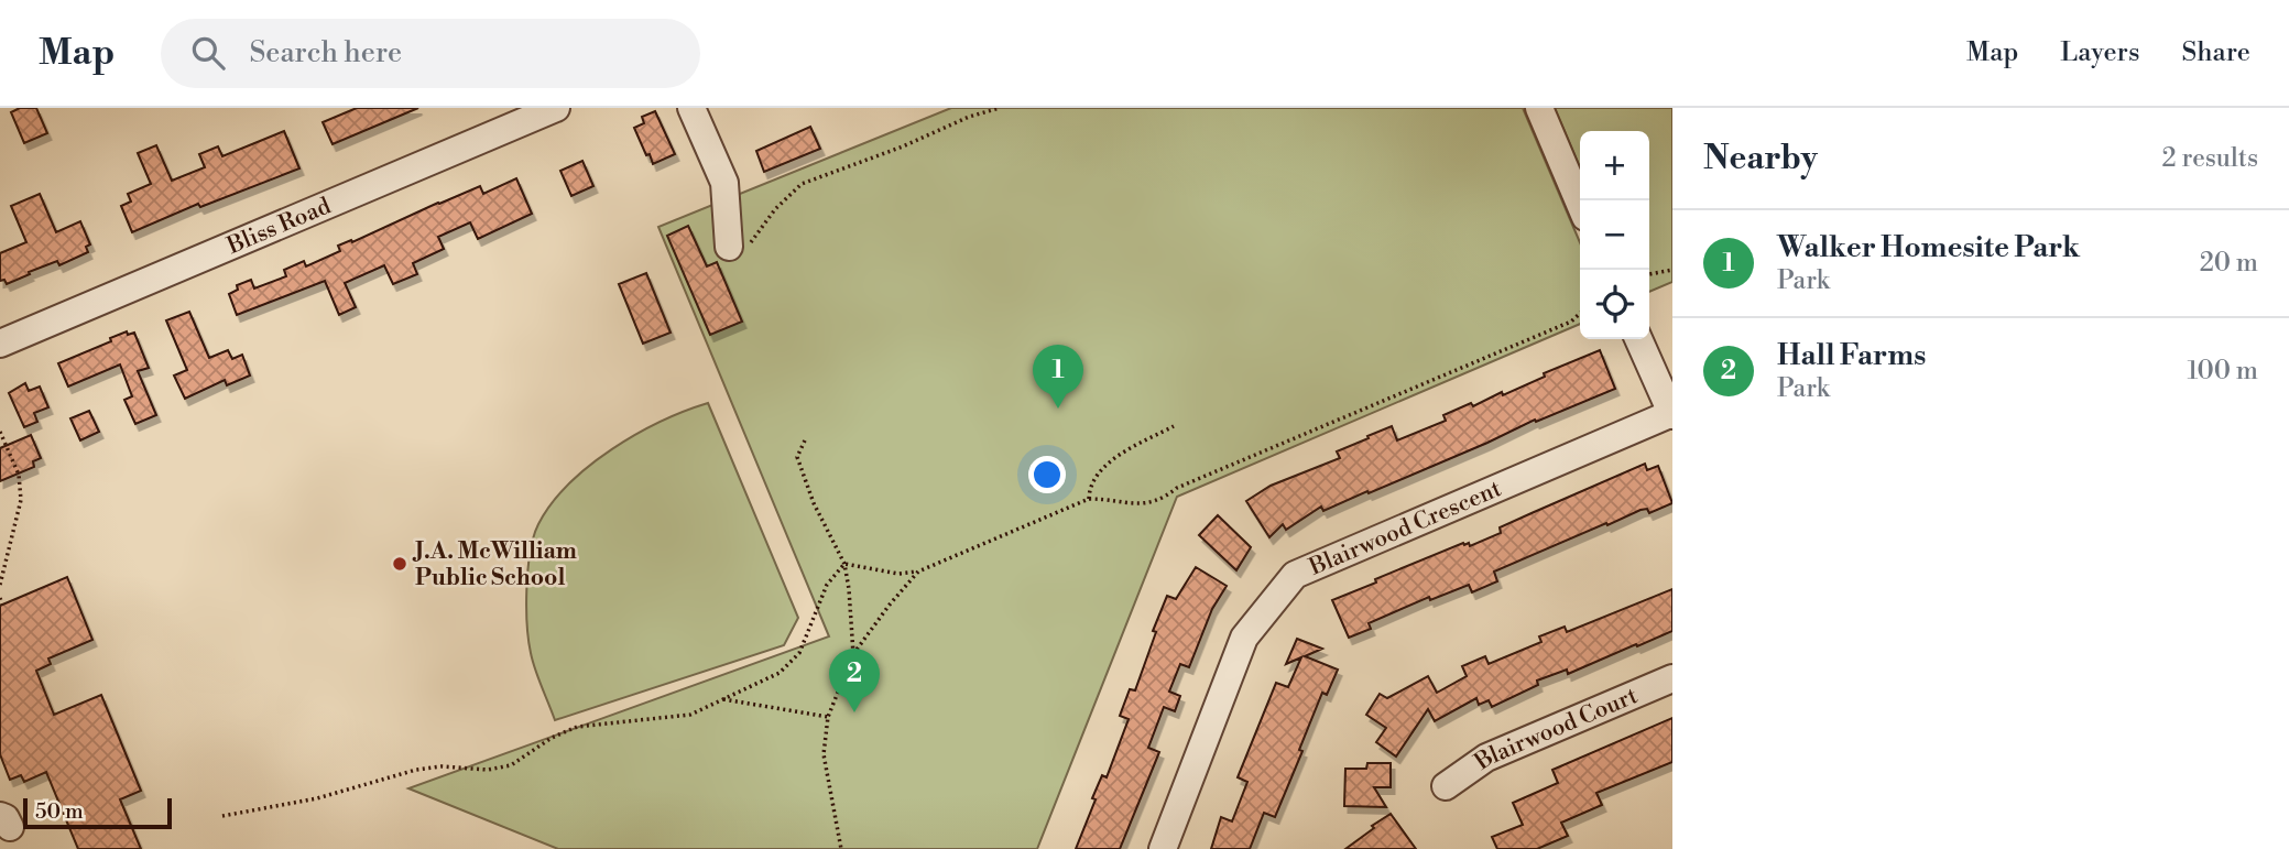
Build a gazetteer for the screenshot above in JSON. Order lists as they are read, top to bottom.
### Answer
{
  "streets": {
    "street": ["Bliss Road", "Blairwood Crescent", "Blairwood Court"]
  },
  "places": ["J.A. McWilliam Public School"],
  "scale_bar": "50 m",
  "page": {
    "header": "Map",
    "search": "Search here",
    "nav": ["Map", "Layers", "Share"],
    "heading": ["Nearby", "2 results"],
    "map_buttons": ["+", "−"],
    "list": [
      {
        "mark": "1",
        "name": "Walker Homesite Park",
        "note": "Park",
        "value": "20 m"
      },
      {
        "mark": "2",
        "name": "Hall Farms",
        "note": "Park",
        "value": "100 m"
      }
    ],
    "pins": ["1", "2"],
    "scale": "50 m"
  }
}
